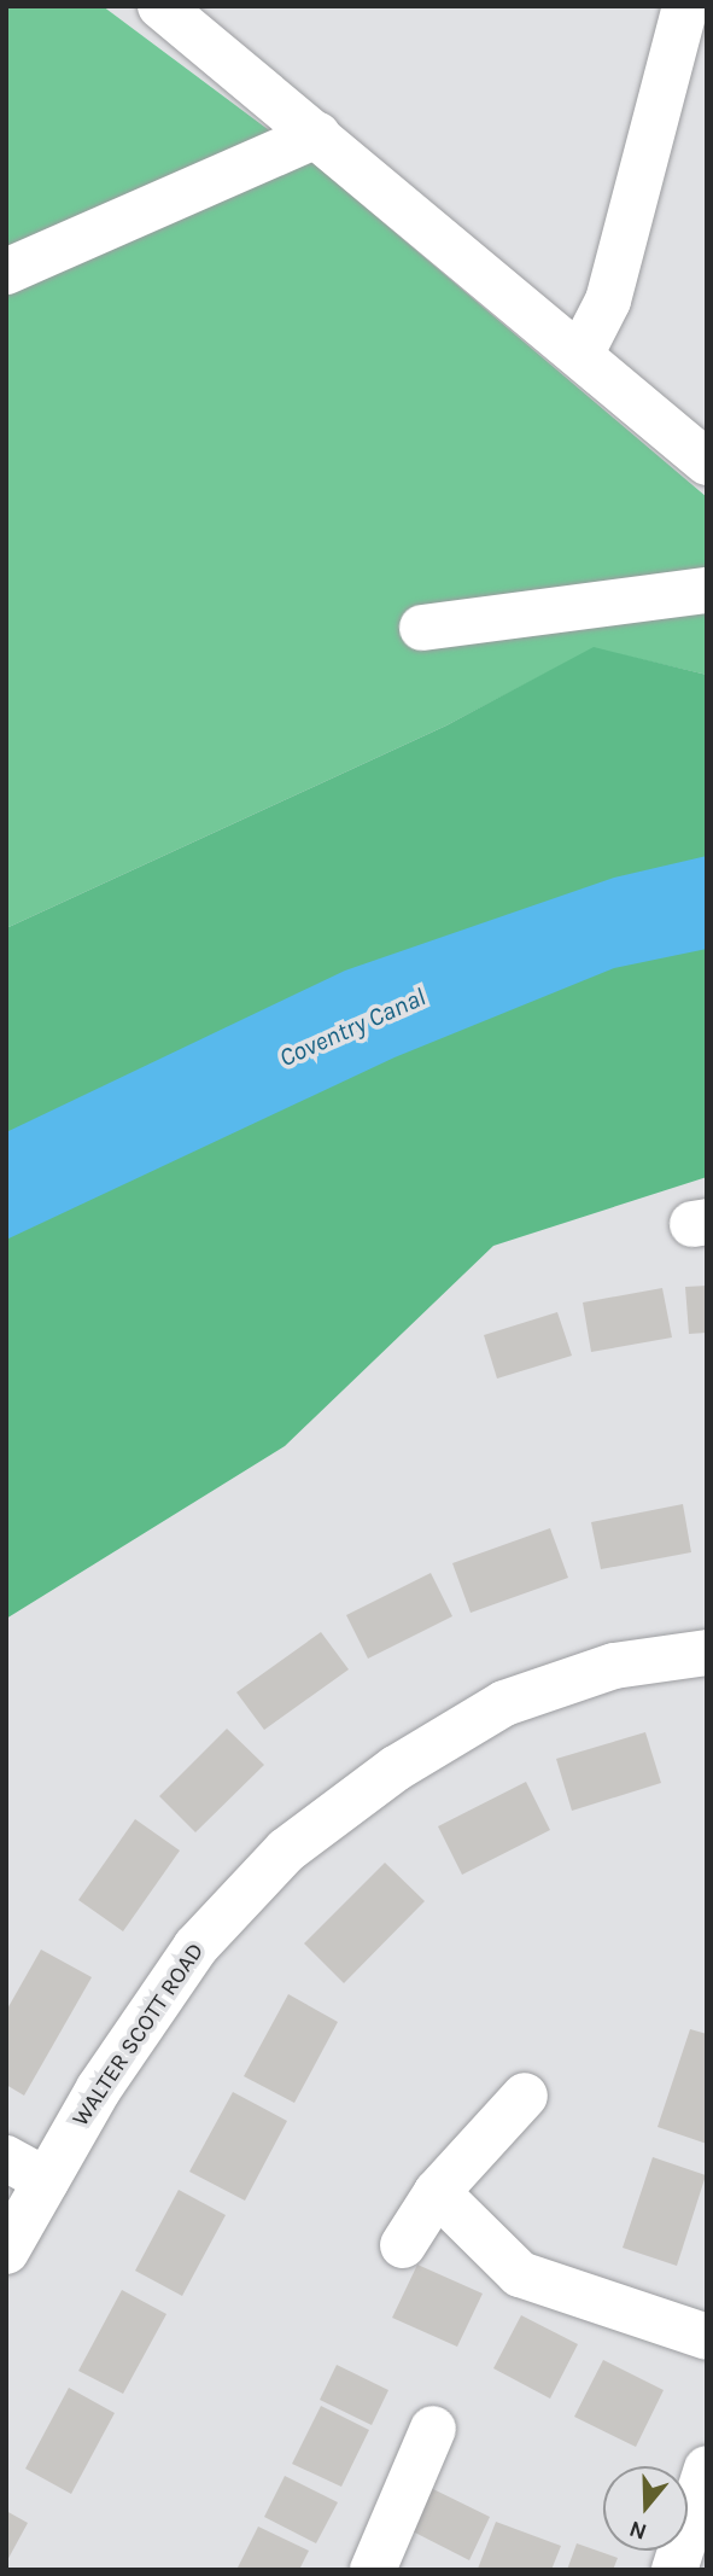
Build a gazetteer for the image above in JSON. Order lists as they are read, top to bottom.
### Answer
{
  "streets": {
    "street": ["WALTER SCOTT ROAD"]
  },
  "water": ["Coventry Canal"],
  "north": "bottom"
}
